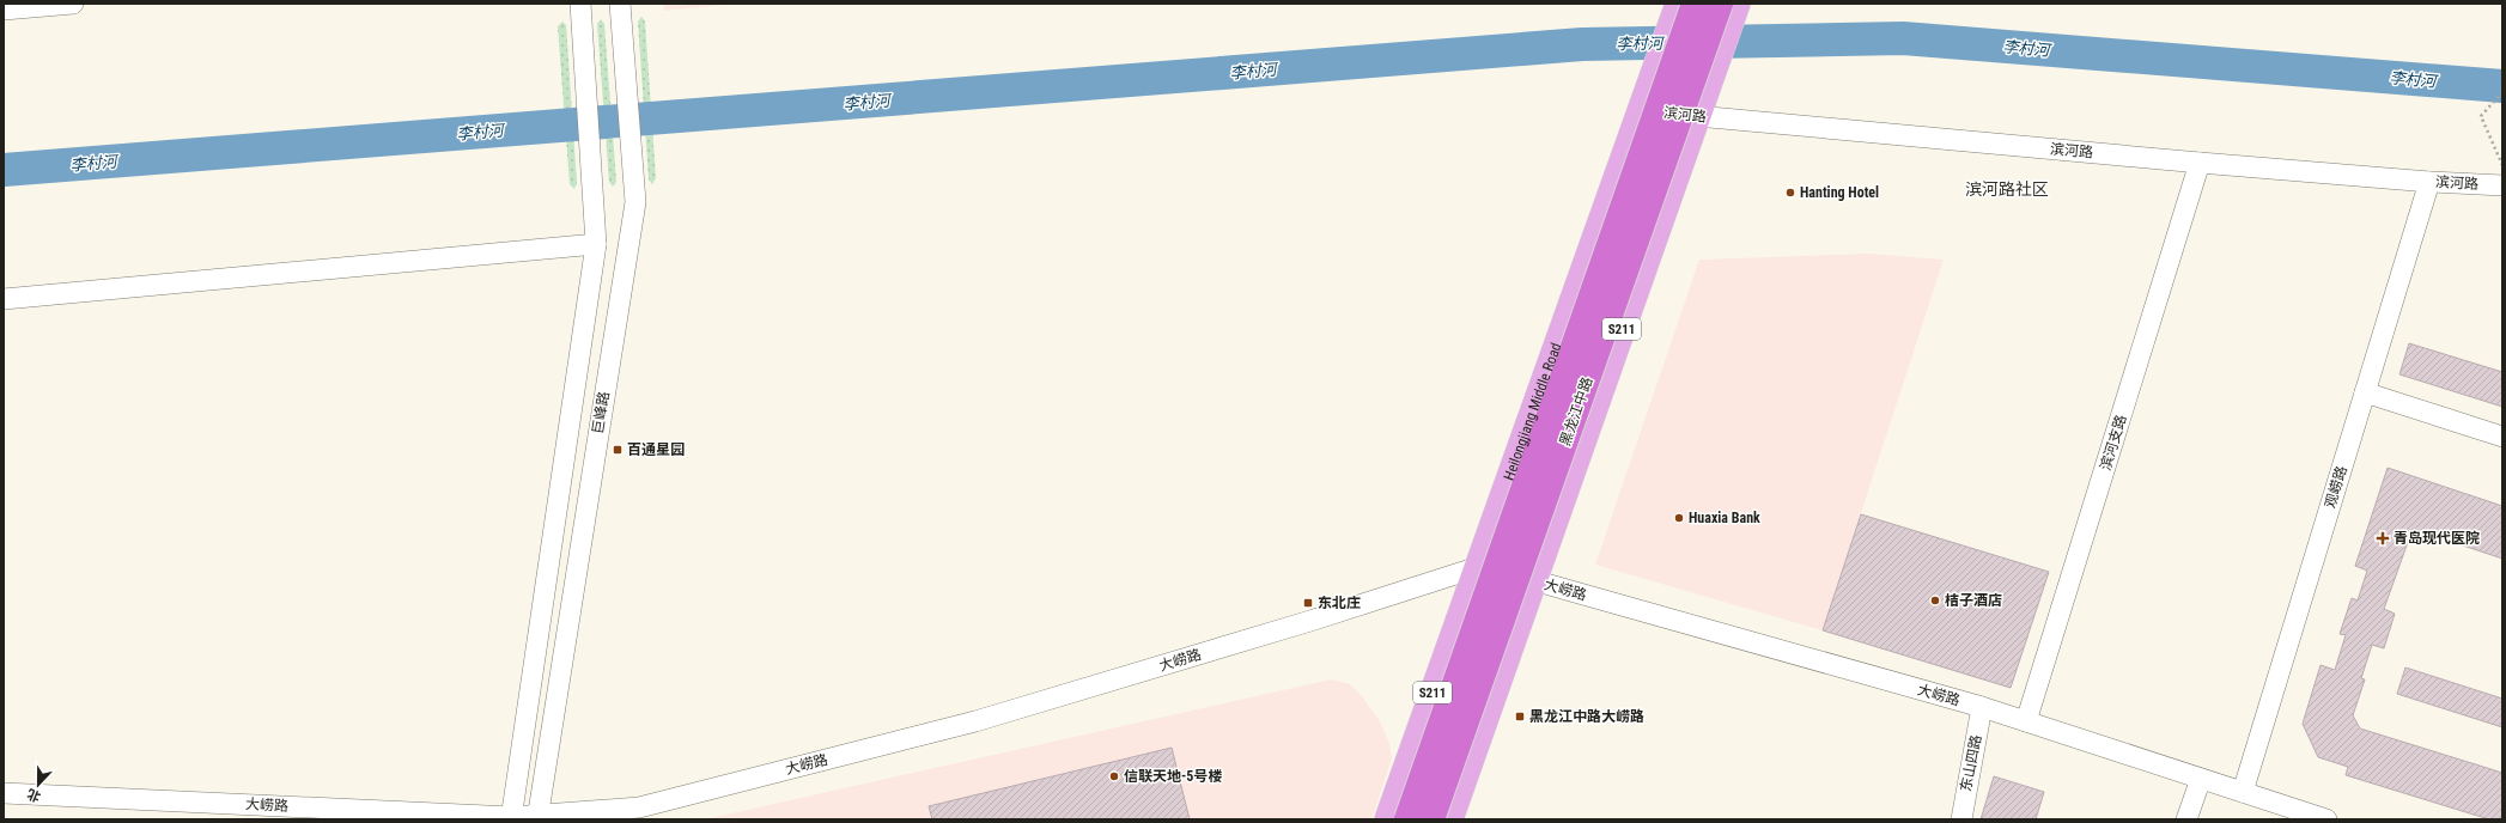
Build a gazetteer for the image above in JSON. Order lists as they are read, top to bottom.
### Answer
{
  "streets": {
    "highway": ["黑龙江中路"],
    "main road": ["S211", "Heilongjiang Middle Road"],
    "street": [
      "滨河路",
      "巨峰路",
      "滨河支路",
      "观崂路",
      "大崂路",
      "东山四路"
    ]
  },
  "crossings": [
    ["滨河路", "S211"],
    ["滨河路", "Heilongjiang Middle Road"],
    ["滨河路", "滨河支路"],
    ["滨河路", "观崂路"],
    ["S211", "大崂路"],
    ["Heilongjiang Middle Road", "大崂路"],
    ["巨峰路", "大崂路"],
    ["滨河支路", "大崂路"],
    ["观崂路", "大崂路"],
    ["大崂路", "东山四路"]
  ],
  "districts": ["滨河路社区"],
  "water": ["李村河"],
  "places": {
    "other": [
      "Hanting Hotel",
      "Huaxia Bank",
      "桔子酒店",
      "信联天地-5号楼"
    ],
    "transit": ["百通星园", "东北庄", "黑龙江中路大崂路"],
    "health": ["青岛现代医院"]
  },
  "north": "bottom"
}
